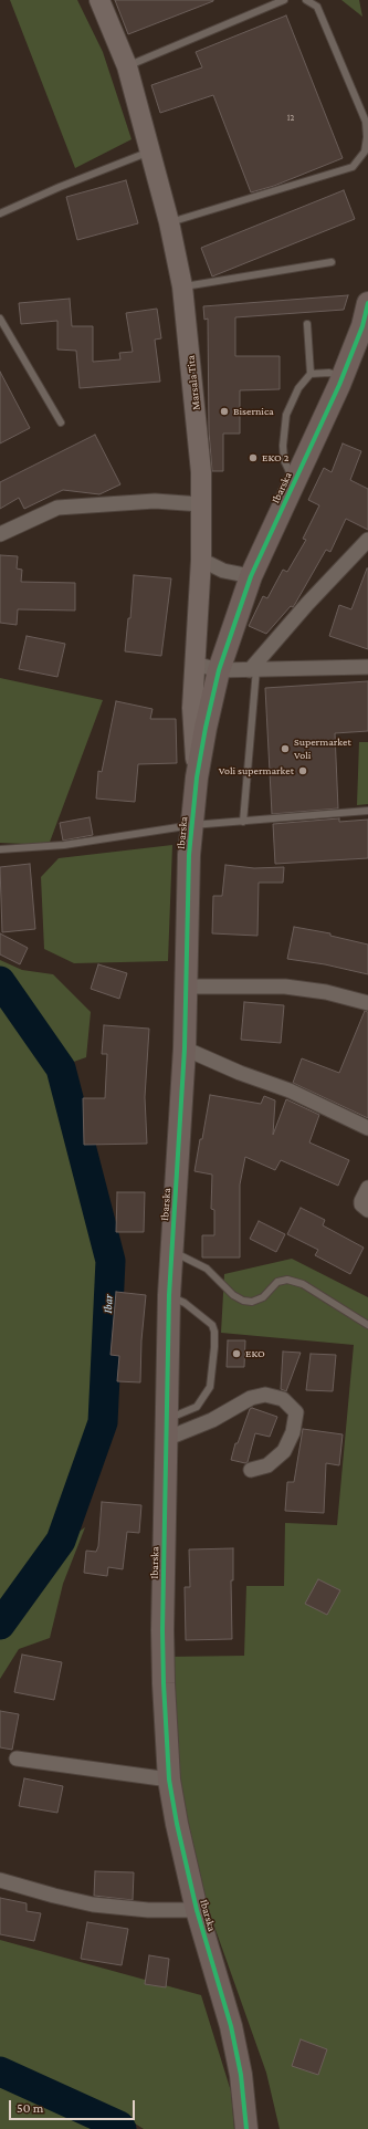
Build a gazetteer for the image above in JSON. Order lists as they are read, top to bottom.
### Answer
{
  "streets": {
    "main road": ["Ibarska"],
    "street": ["Marsala Tita"]
  },
  "crossings": [
    ["Marsala Tita", "Ibarska"]
  ],
  "water": ["Ibar"],
  "places": [
    "Bisernica",
    "EKO 2",
    "Supermarket Voli",
    "Voli supermarket",
    "EKO"
  ],
  "house_numbers": ["12"],
  "scale_bar": "50 m"
}
